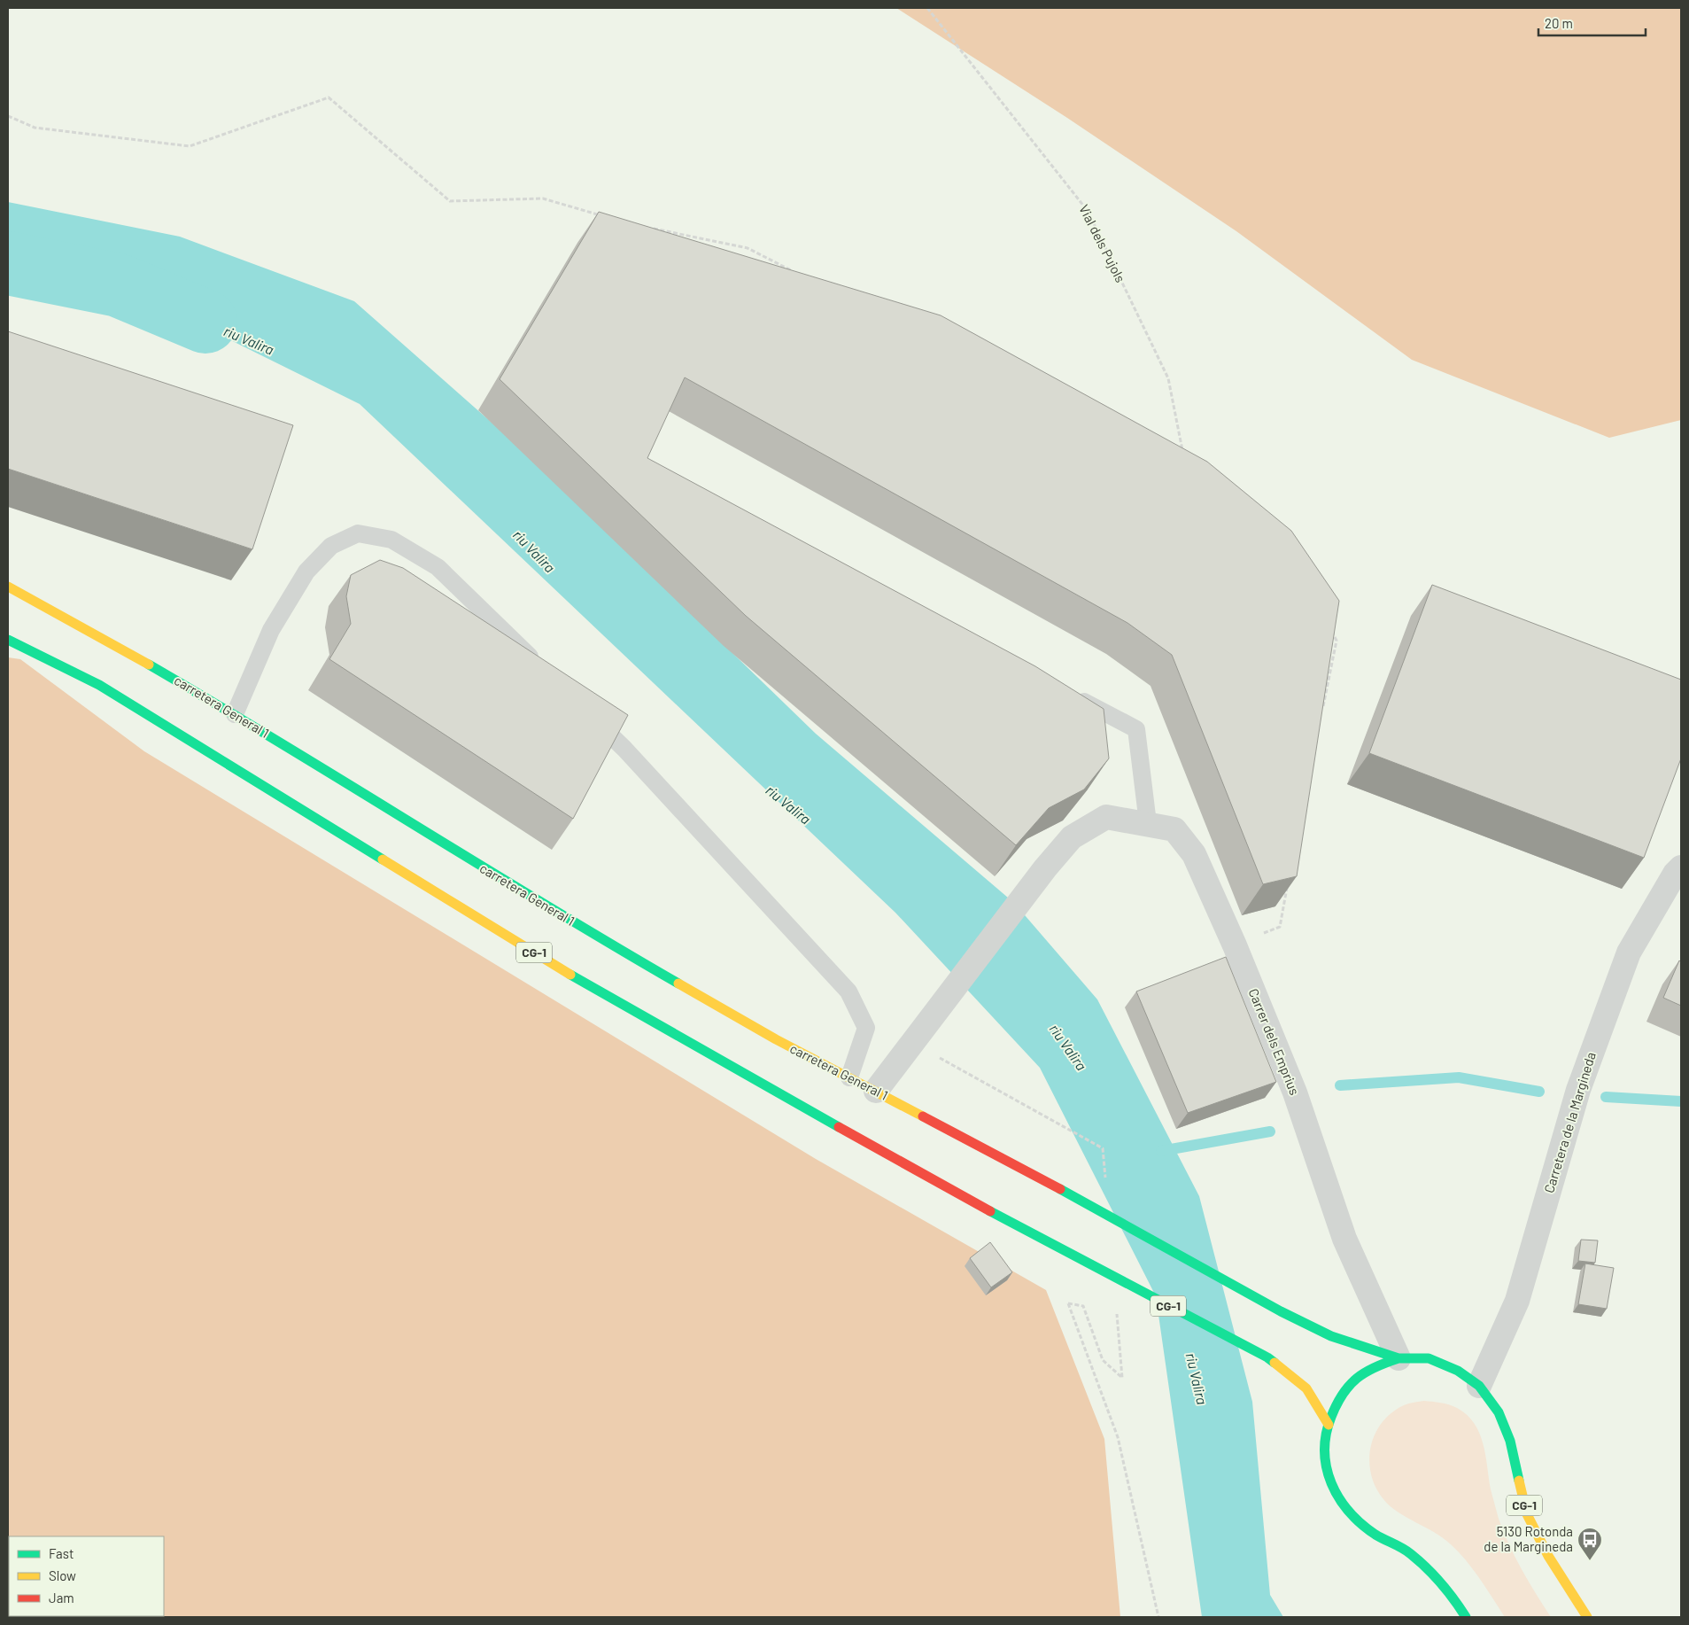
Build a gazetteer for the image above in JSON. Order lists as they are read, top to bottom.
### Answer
{
  "streets": {
    "highway": ["carretera General 1", "CG-1"],
    "street": ["Carrer dels Emprius", "Carretera de la Margineda"],
    "path": ["Vial dels Pujols"]
  },
  "crossings": [
    ["carretera General 1", "CG-1"],
    ["carretera General 1", "Carrer dels Emprius"],
    ["CG-1", "Carrer dels Emprius"],
    ["CG-1", "Carretera de la Margineda"]
  ],
  "water": ["riu Valira"],
  "places": {
    "bus stop": ["5130 Rotonda de la Margineda"]
  },
  "legend": ["Fast", "Slow", "Jam"],
  "scale_bar": "20 m"
}
